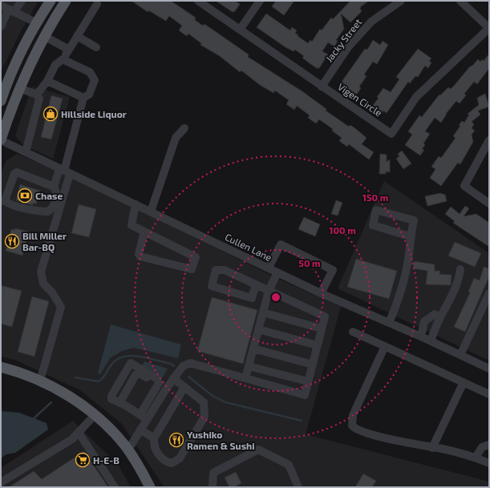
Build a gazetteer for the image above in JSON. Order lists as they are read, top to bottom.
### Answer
{
  "streets": {
    "street": ["Jacky Street", "Vigen Circle", "Cullen Lane"]
  },
  "crossings": [
    ["Jacky Street", "Vigen Circle"]
  ],
  "places": {
    "shop": ["Hillside Liquor"],
    "bank": ["Chase"],
    "restaurant": ["Bill Miller Bar-BQ", "Yushiko Ramen & Sushi"],
    "supermarket": ["H-E-B"]
  },
  "rings": ["150 m", "100 m", "50 m"]
}
